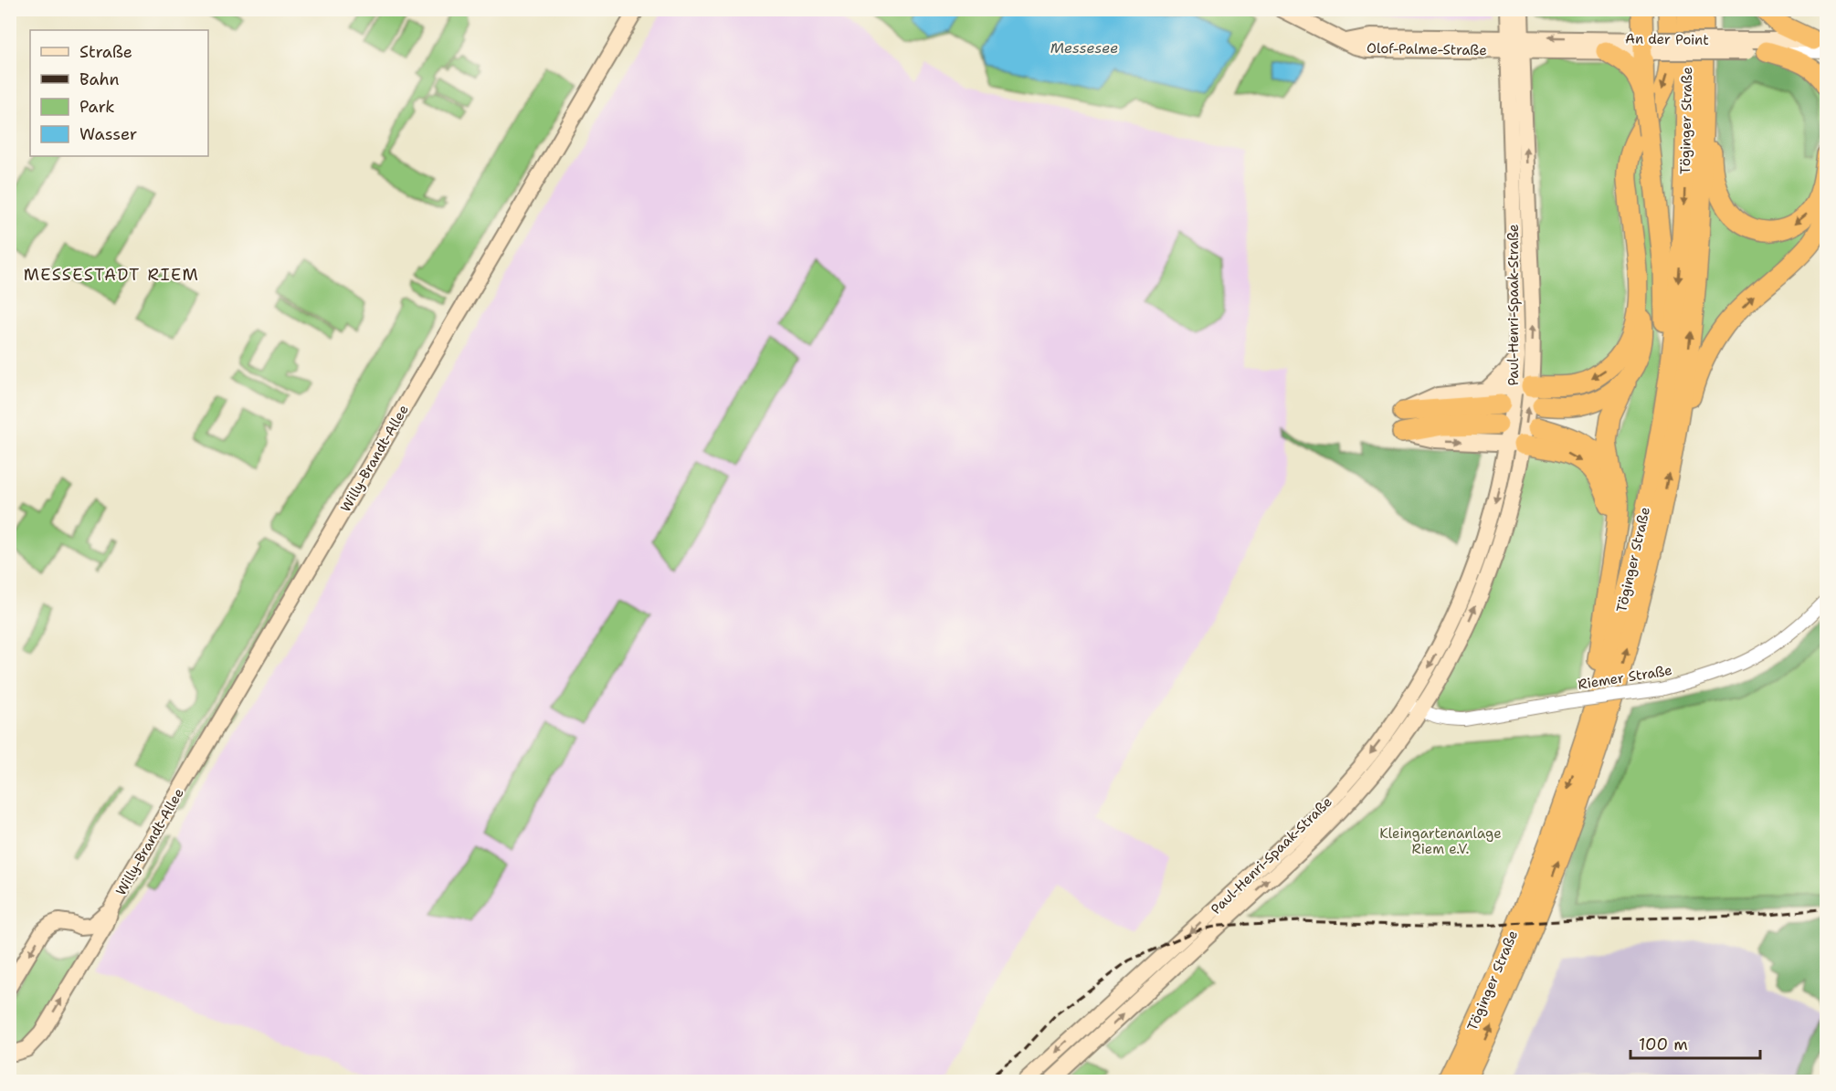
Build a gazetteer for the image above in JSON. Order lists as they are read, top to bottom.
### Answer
{
  "streets": {
    "highway": ["Töginger Straße"],
    "main road": [
      "An der Point",
      "Olof-Palme-Straße",
      "Paul-Henri-Spaak-Straße",
      "Willy-Brandt-Allee"
    ],
    "street": ["Riemer Straße"]
  },
  "crossings": [
    ["An der Point", "Olof-Palme-Straße"],
    ["An der Point", "Paul-Henri-Spaak-Straße"],
    ["Olof-Palme-Straße", "Paul-Henri-Spaak-Straße"],
    ["Paul-Henri-Spaak-Straße", "Riemer Straße"]
  ],
  "districts": ["MESSESTADT RIEM"],
  "water": ["Messesee"],
  "parks": ["Kleingartenanlage Riem e.V."],
  "legend": [
    "Straße",
    "Bahn",
    "Park",
    "Wasser"
  ],
  "scale_bar": "100 m"
}
